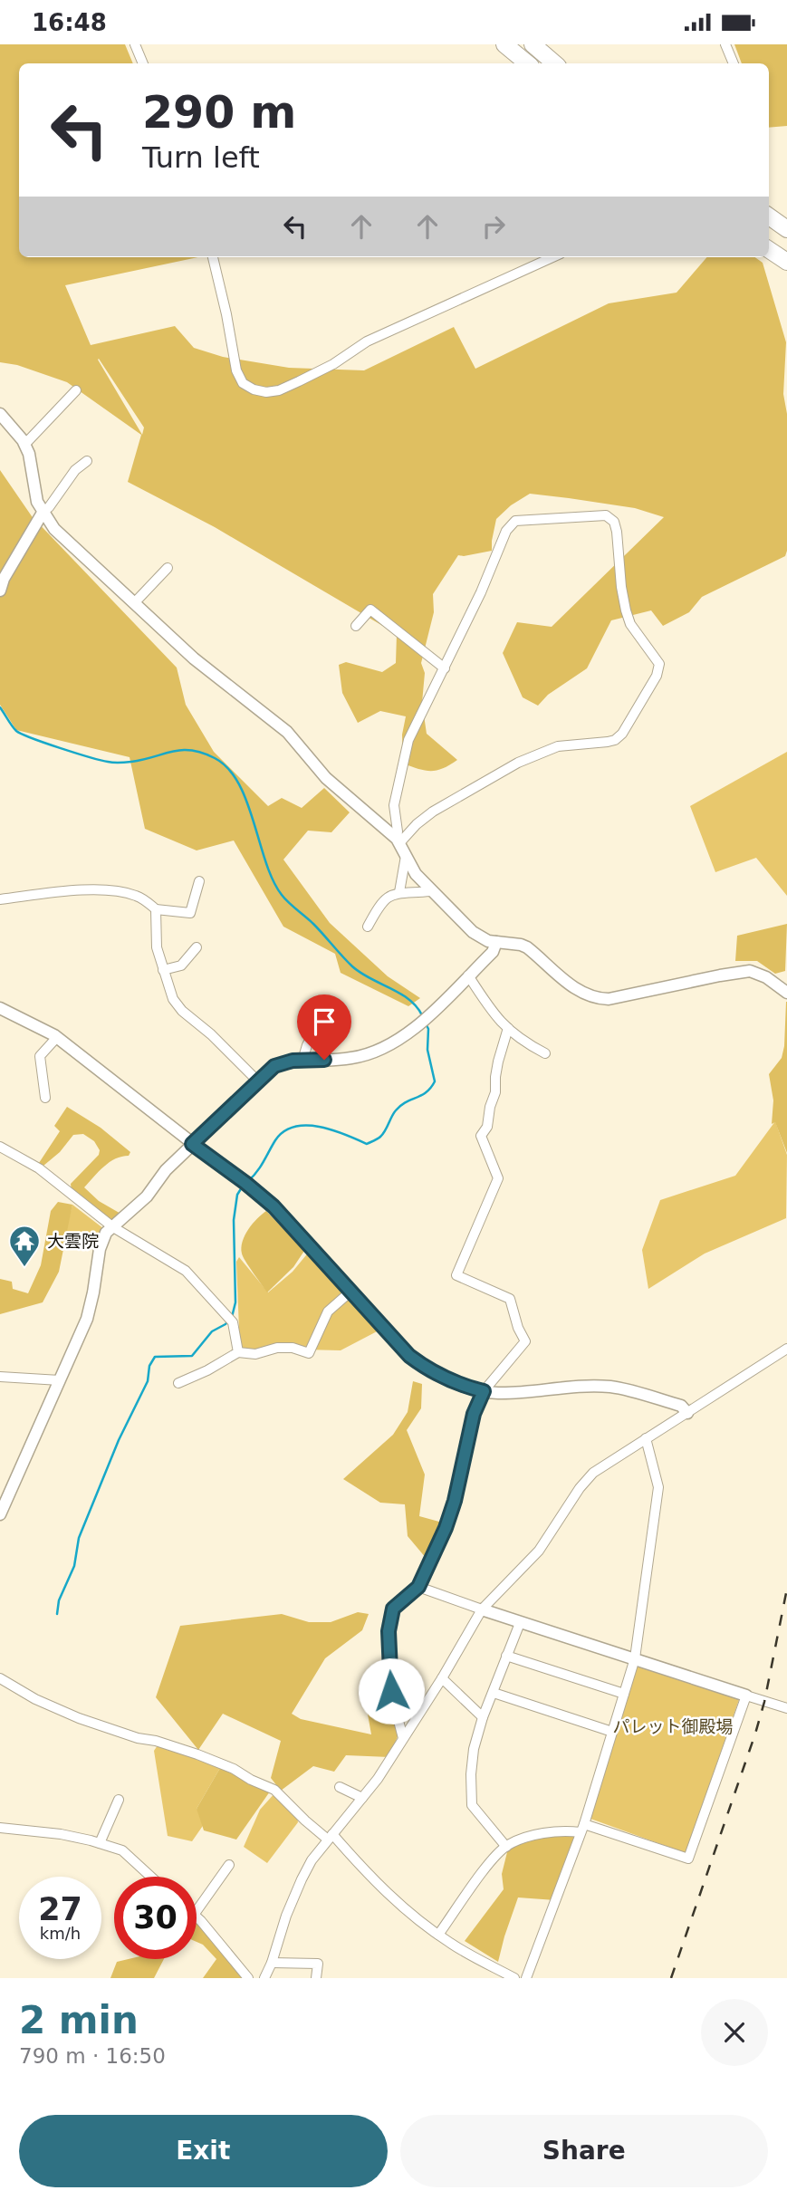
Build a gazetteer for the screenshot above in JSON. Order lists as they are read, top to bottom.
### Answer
{
  "parks": ["パレット御殿場"],
  "places": {
    "temple": ["大雲院"]
  },
  "page": {
    "status": "16:48",
    "turn": ["290 m", "Turn left"],
    "speed": "27 km/h",
    "limit": "30",
    "heading": ["2 min", "790 m · 16:50"],
    "buttons": ["Exit", "Share"]
  }
}
